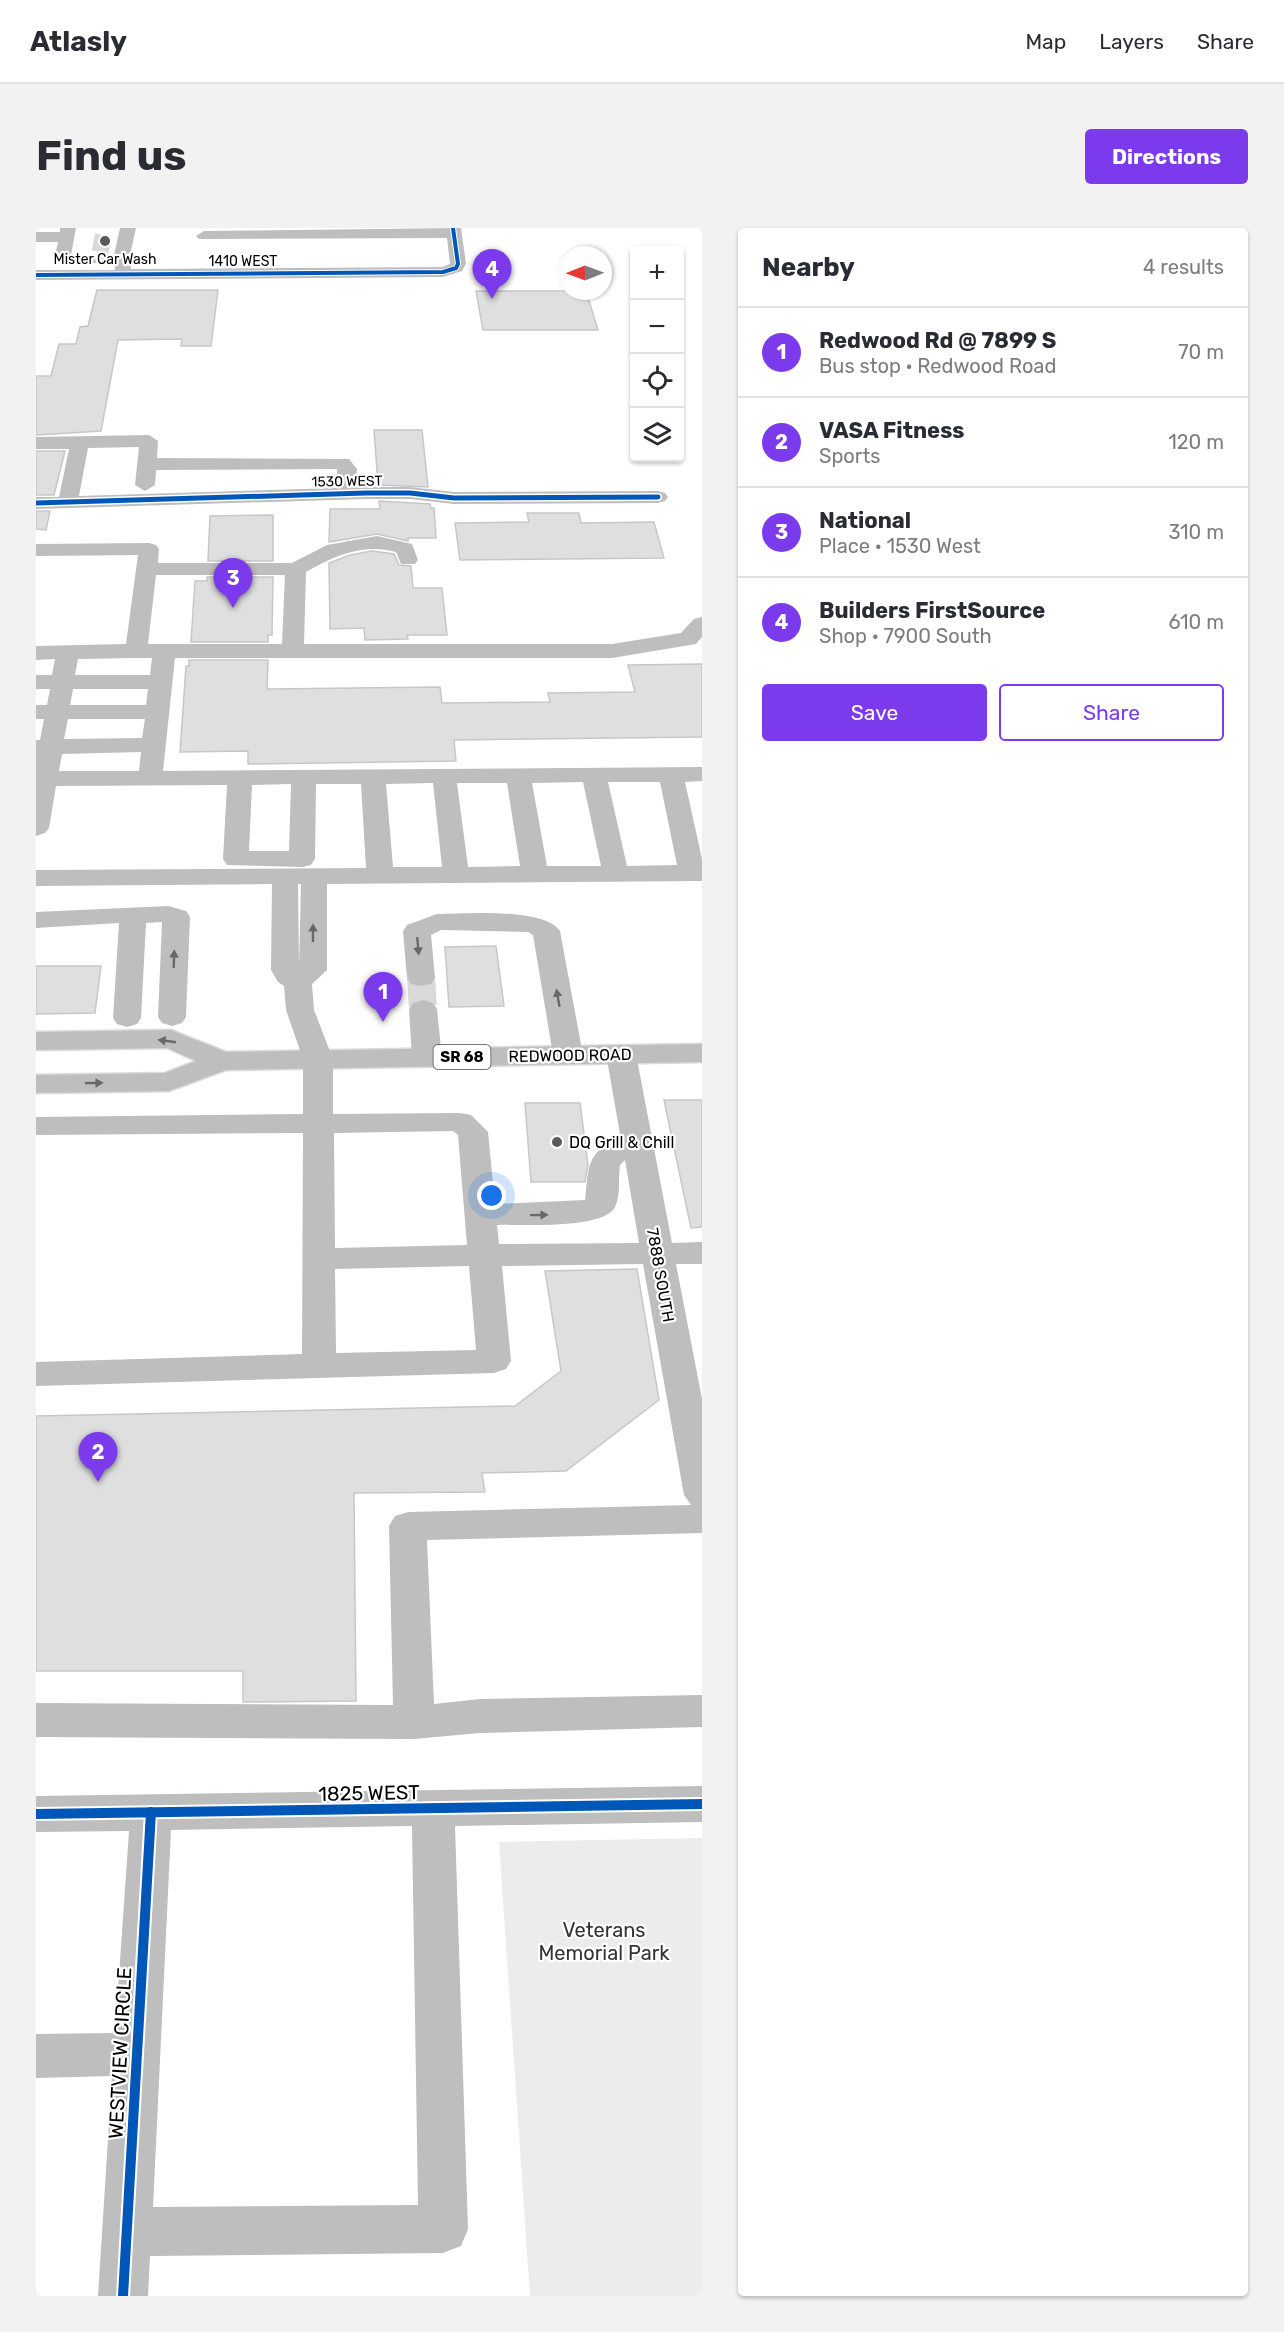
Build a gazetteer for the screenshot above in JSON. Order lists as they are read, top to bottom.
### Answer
{
  "streets": {
    "street": [
      "1410 WEST",
      "1530 WEST",
      "REDWOOD ROAD",
      "SR 68",
      "7888 SOUTH",
      "1825 WEST",
      "WESTVIEW CIRCLE"
    ]
  },
  "crossings": [
    ["REDWOOD ROAD", "7888 SOUTH"],
    ["1825 WEST", "WESTVIEW CIRCLE"]
  ],
  "parks": ["Veterans Memorial Park"],
  "places": ["Mister Car Wash", "DQ Grill & Chill"],
  "north": "left",
  "page": {
    "header": "Atlasly",
    "nav": ["Map", "Layers", "Share"],
    "buttons": [
      "Directions",
      ["Save", "Share"]
    ],
    "title": "Find us",
    "heading": ["Nearby", "4 results"],
    "map_buttons": ["+", "−"],
    "pins": [
      "4",
      "3",
      "1",
      "2"
    ],
    "list": [
      {
        "mark": "1",
        "name": "Redwood Rd @ 7899 S",
        "note": "Bus stop · Redwood Road",
        "value": "70 m"
      },
      {
        "mark": "2",
        "name": "VASA Fitness",
        "note": "Sports",
        "value": "120 m"
      },
      {
        "mark": "3",
        "name": "National",
        "note": "Place · 1530 West",
        "value": "310 m"
      },
      {
        "mark": "4",
        "name": "Builders FirstSource",
        "note": "Shop · 7900 South",
        "value": "610 m"
      }
    ]
  }
}
